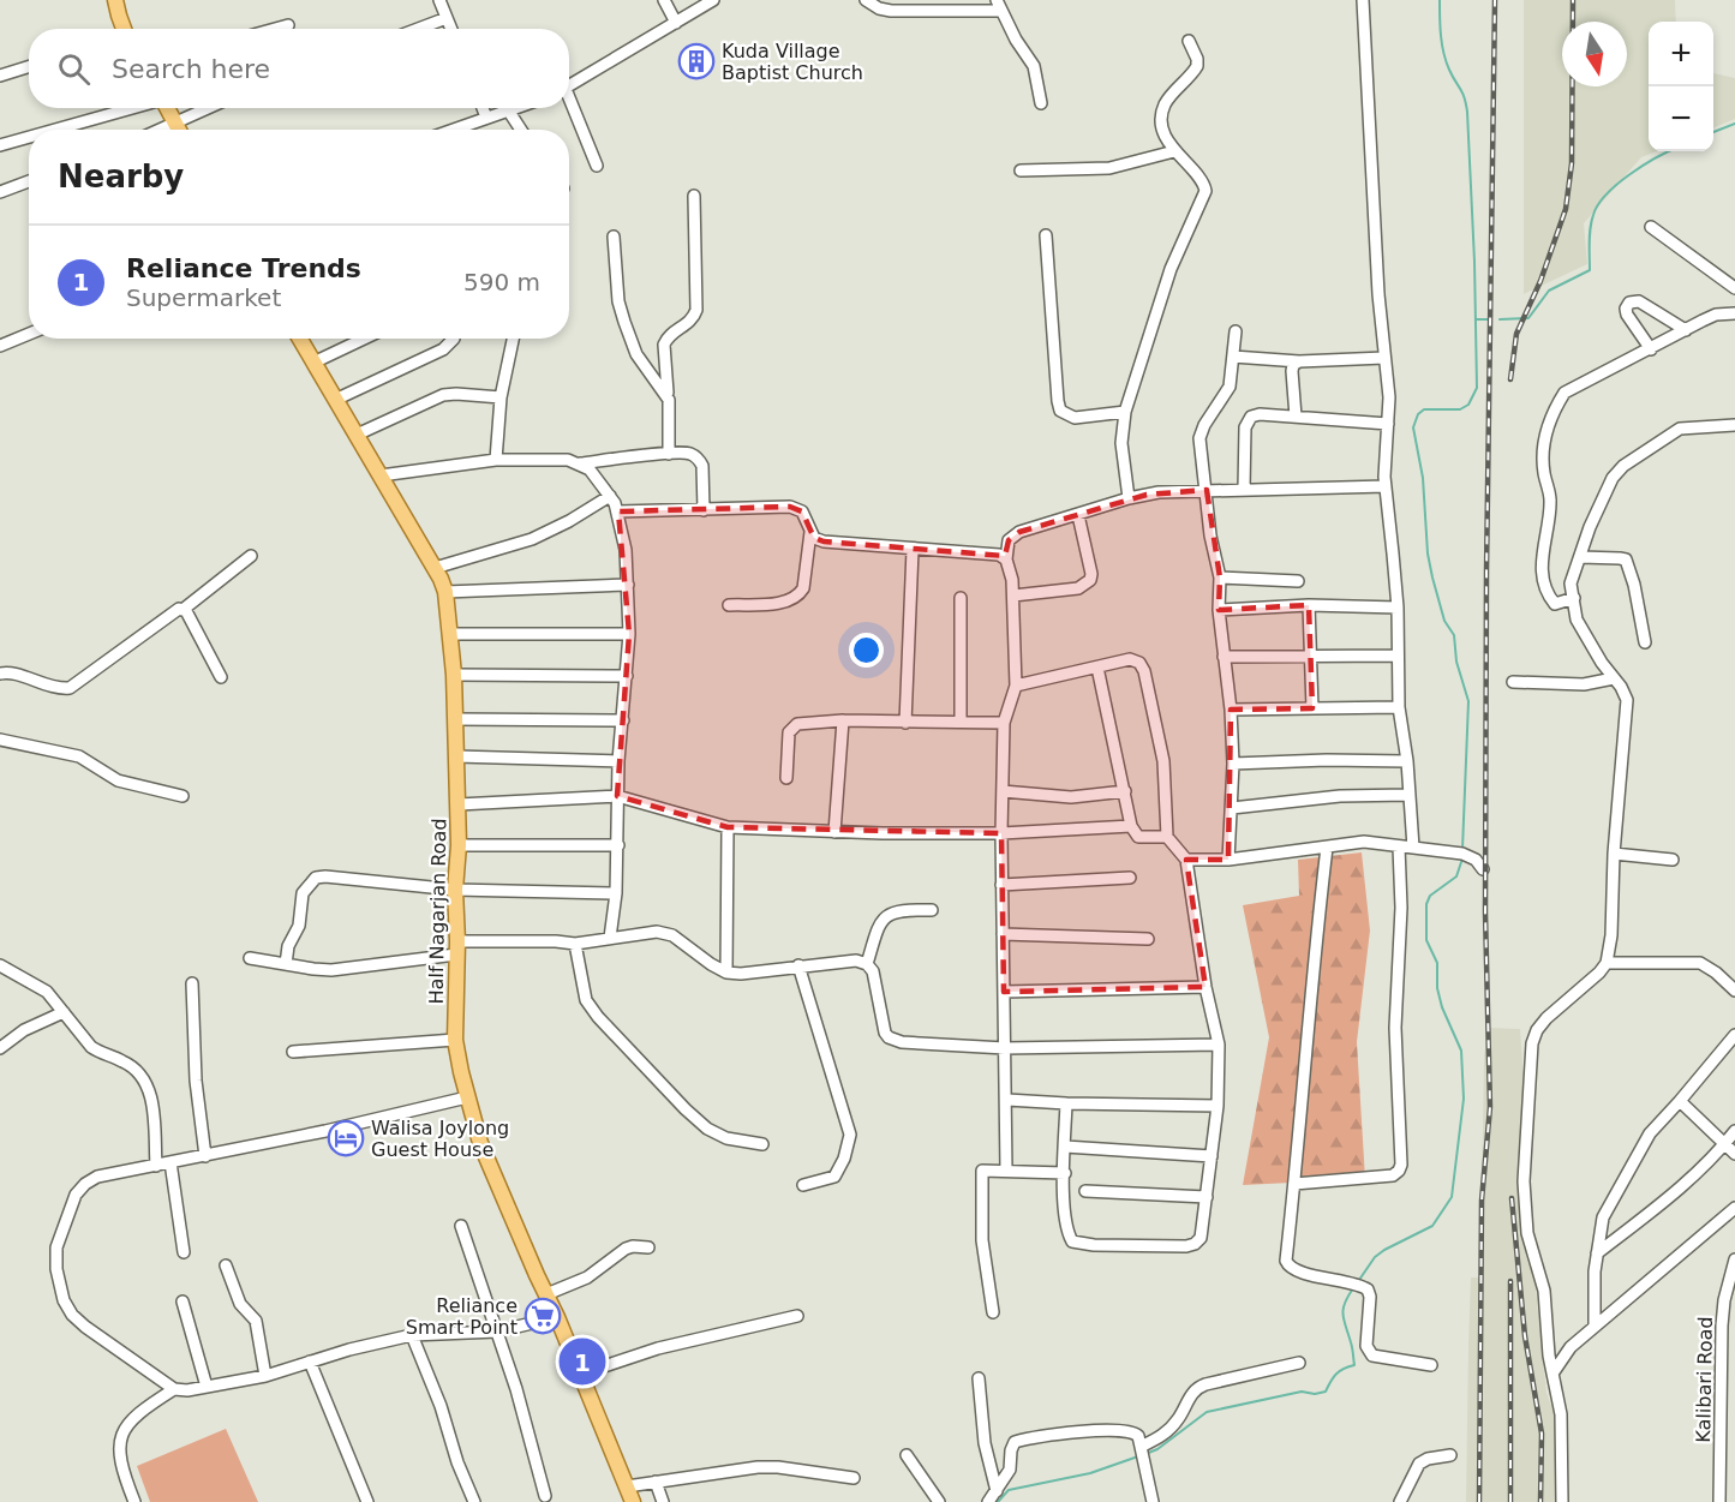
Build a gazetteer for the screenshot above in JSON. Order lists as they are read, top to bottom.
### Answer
{
  "streets": {
    "main road": ["Half Nagarjan Road"],
    "street": ["Kalibari Road"]
  },
  "places": {
    "building": ["Kuda Village Baptist Church"],
    "hotel": ["Walisa Joylong Guest House"],
    "supermarket": ["Reliance Smart Point"]
  },
  "north": "bottom",
  "page": {
    "map_buttons": ["+", "−"],
    "search": "Search here",
    "heading": "Nearby",
    "list": [
      {
        "mark": "1",
        "name": "Reliance Trends",
        "note": "Supermarket",
        "value": "590 m"
      }
    ],
    "pins": "1"
  }
}
